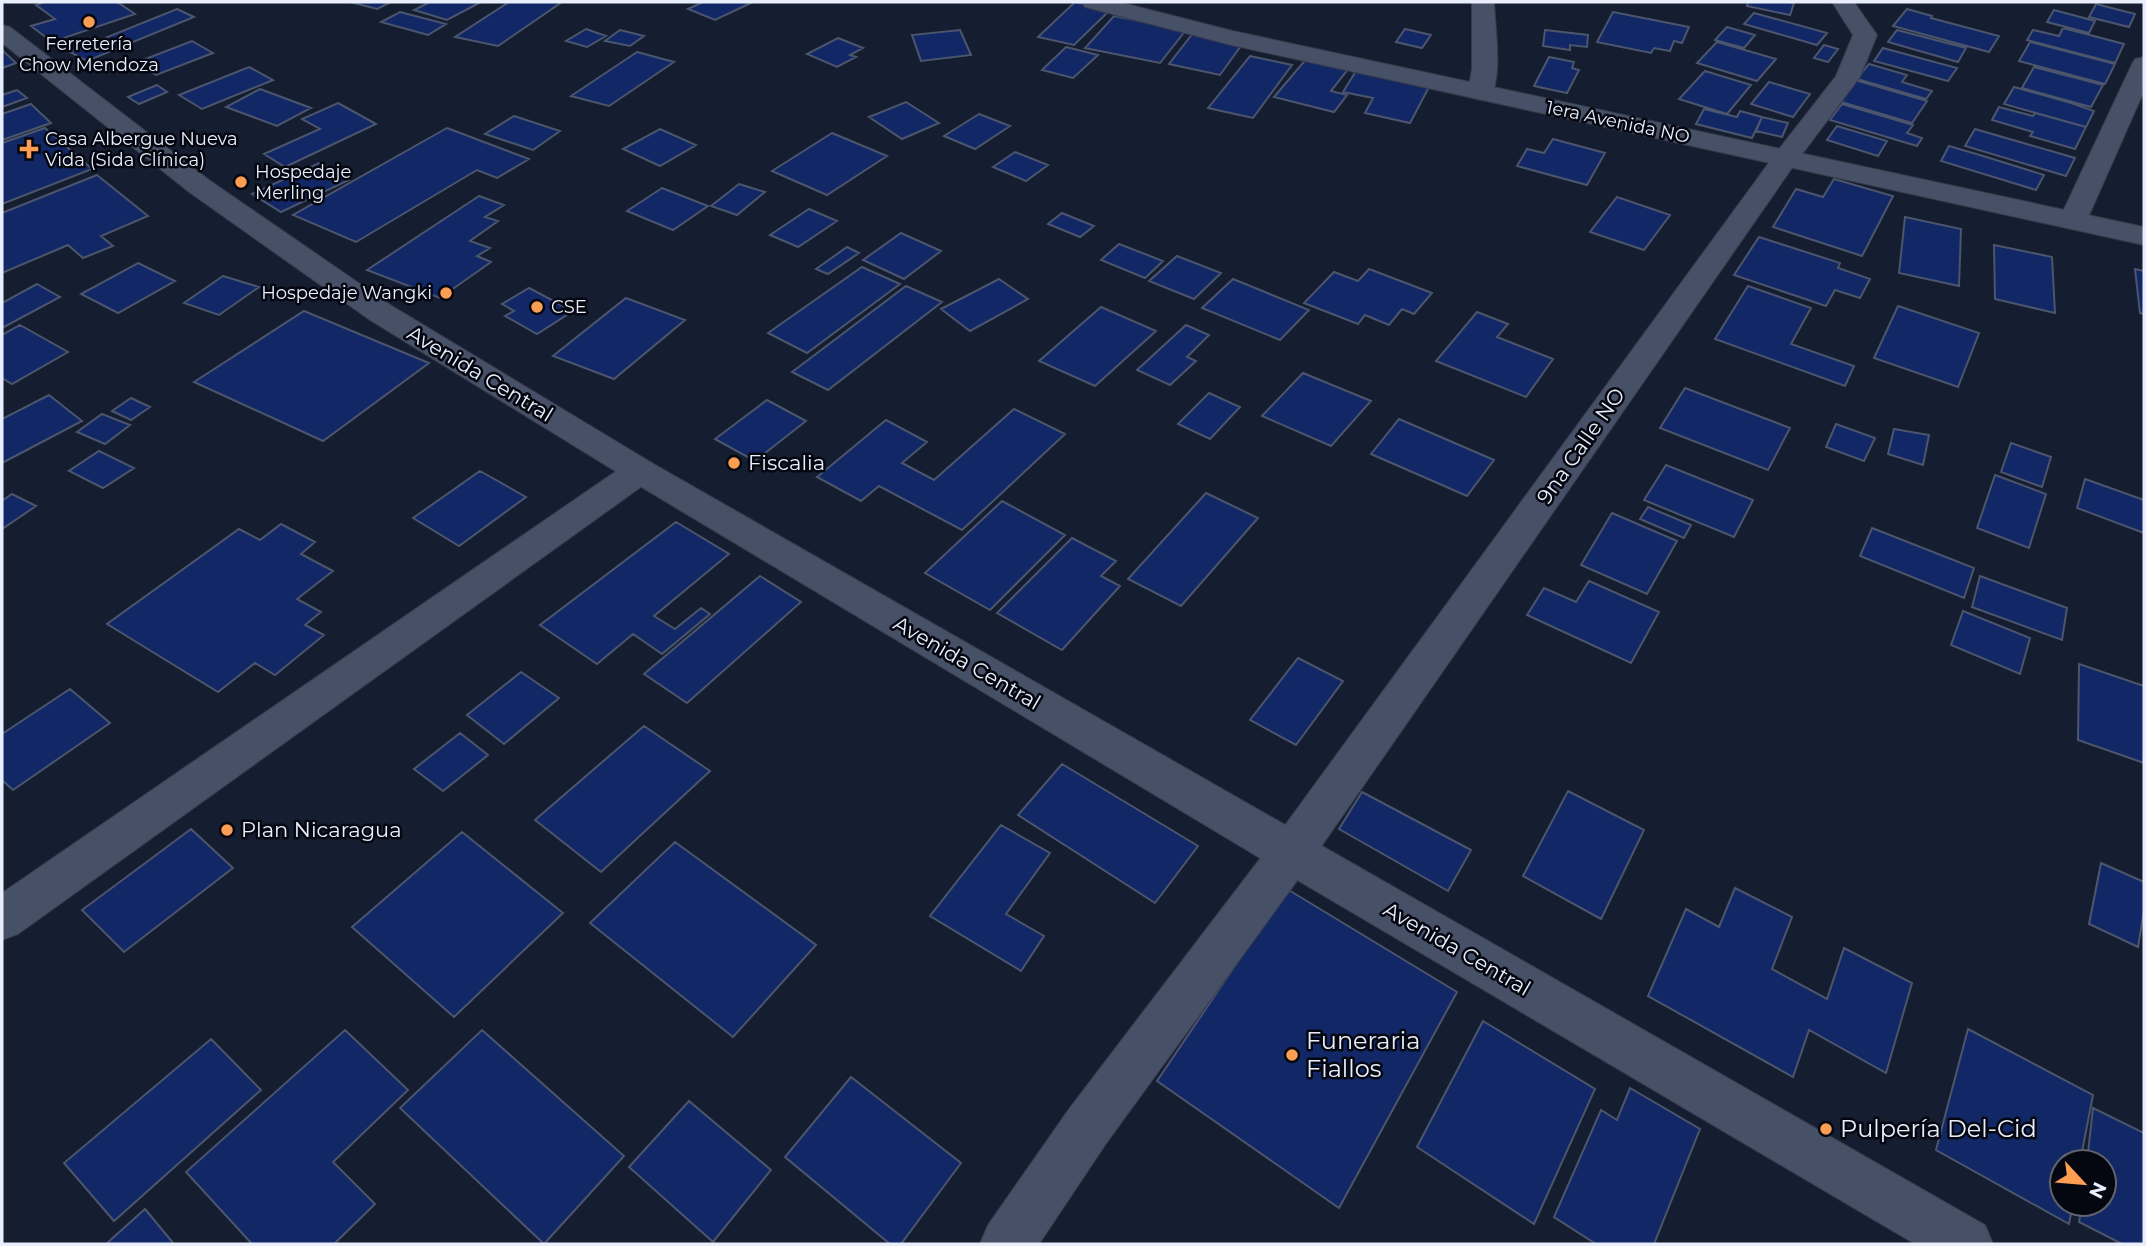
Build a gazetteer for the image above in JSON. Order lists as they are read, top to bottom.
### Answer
{
  "streets": {
    "street": ["1era Avenida NO", "Avenida Central", "9na Calle NO"]
  },
  "crossings": [
    ["1era Avenida NO", "9na Calle NO"],
    ["Avenida Central", "9na Calle NO"]
  ],
  "places": {
    "other": [
      "Ferretería Chow Mendoza",
      "Hospedaje Merling",
      "Hospedaje Wangki",
      "CSE",
      "Fiscalia",
      "Plan Nicaragua",
      "Funeraria Fiallos",
      "Pulpería Del-Cid"
    ],
    "health": ["Casa Albergue Nueva Vida (Sida Clínica)"]
  },
  "north": "bottom right"
}
